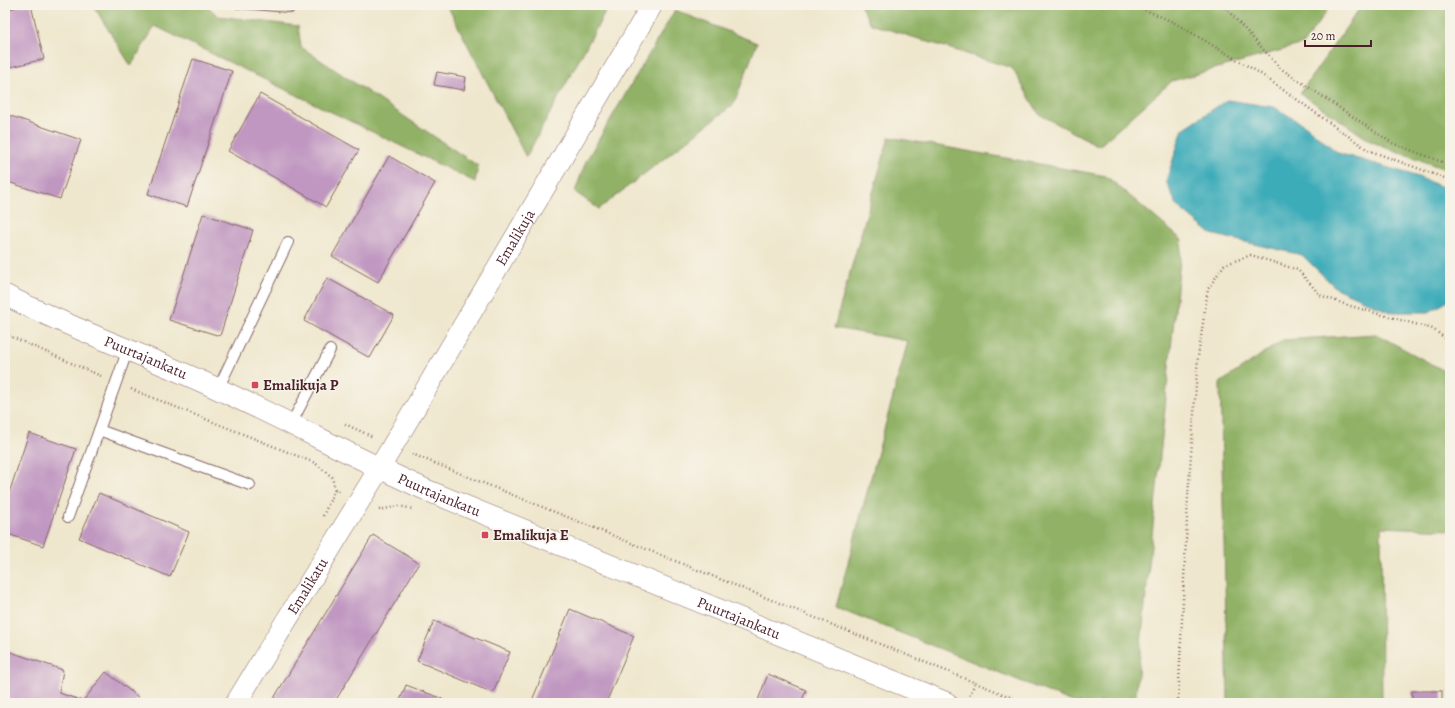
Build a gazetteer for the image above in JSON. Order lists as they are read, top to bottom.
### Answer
{
  "streets": {
    "street": ["Emalikuja", "Puurtajankatu", "Emalikatu"]
  },
  "crossings": [
    ["Emalikuja", "Puurtajankatu"],
    ["Emalikuja", "Emalikatu"],
    ["Puurtajankatu", "Emalikatu"]
  ],
  "places": {
    "transit": ["Emalikuja P", "Emalikuja E"]
  },
  "scale_bar": "20 m"
}
